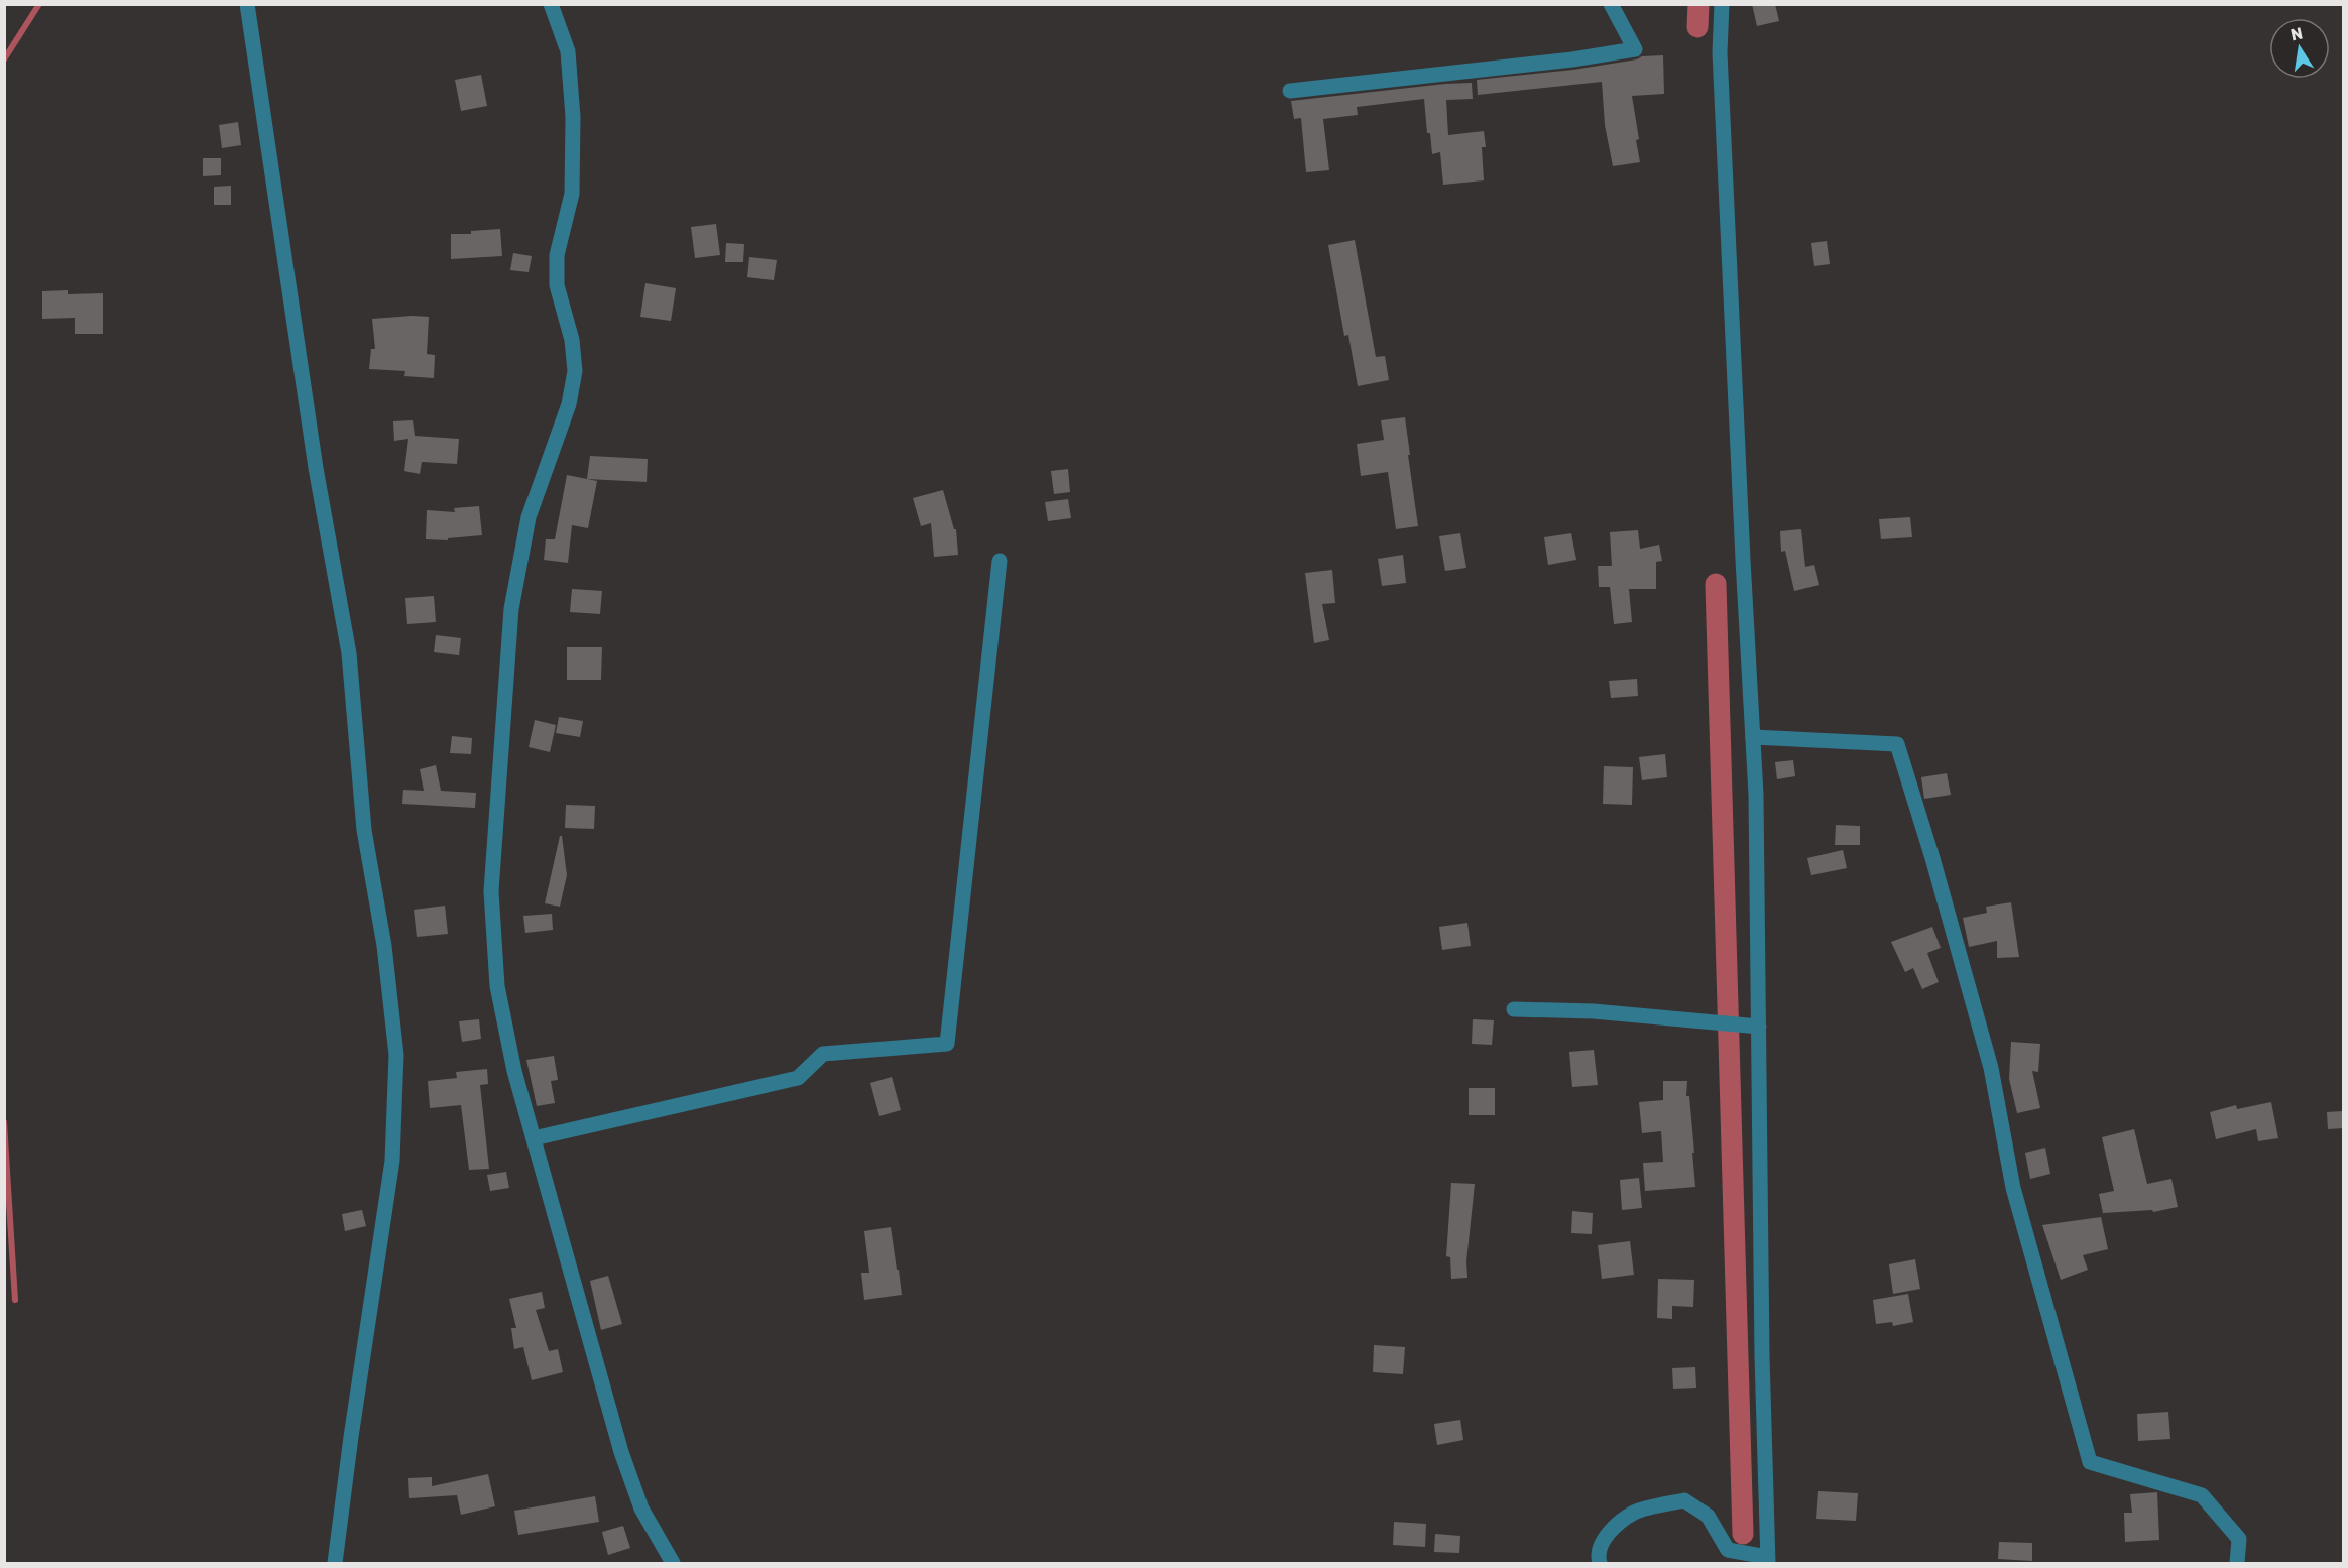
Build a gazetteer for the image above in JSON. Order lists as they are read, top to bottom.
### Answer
{
  "north": "top"
}
